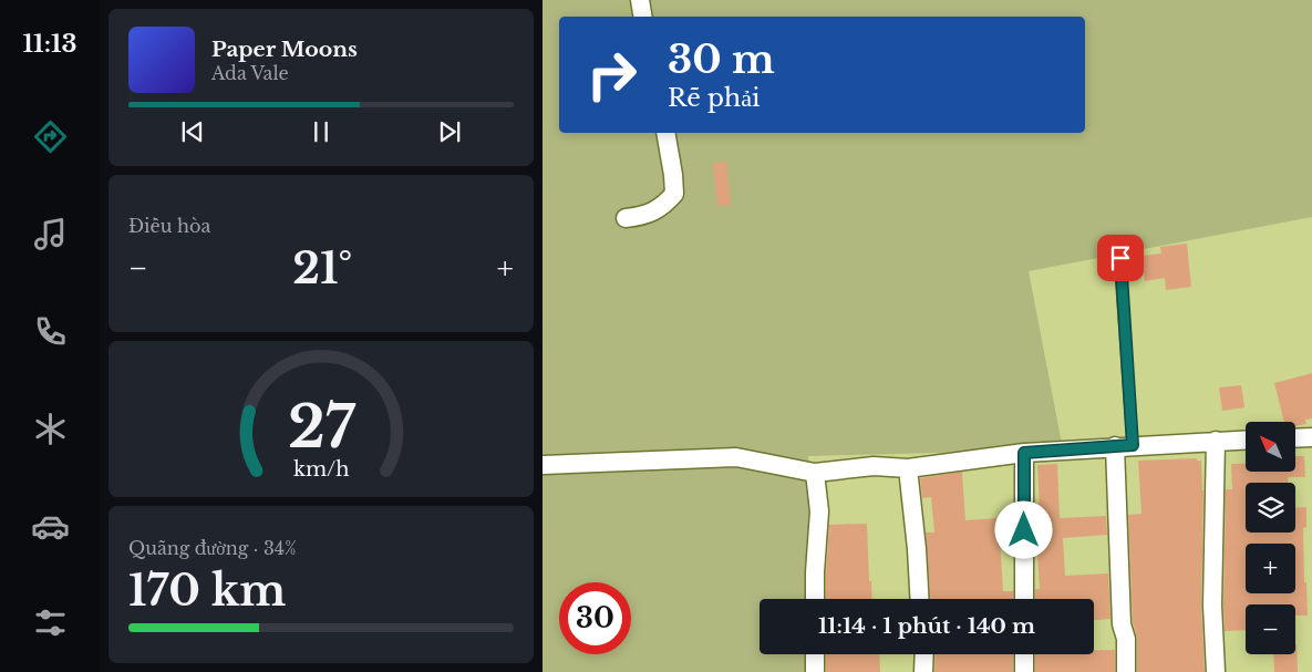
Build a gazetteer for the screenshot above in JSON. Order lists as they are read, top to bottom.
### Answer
{
  "north": "top left",
  "page": {
    "tabs": "11:13",
    "turn": ["30 m", "Rẽ phải"],
    "song": ["Paper Moons", "Ada Vale"],
    "tile": [
      "Điều hòa",
      ["Quãng đường · 34%", "170 km"]
    ],
    "heat": ["−", "21°", "+"],
    "map_buttons": ["+", "−"],
    "limit": "30",
    "trip": "11:14 · 1 phút · 140 m",
    "gauge": ["27", "km/h"]
  }
}
